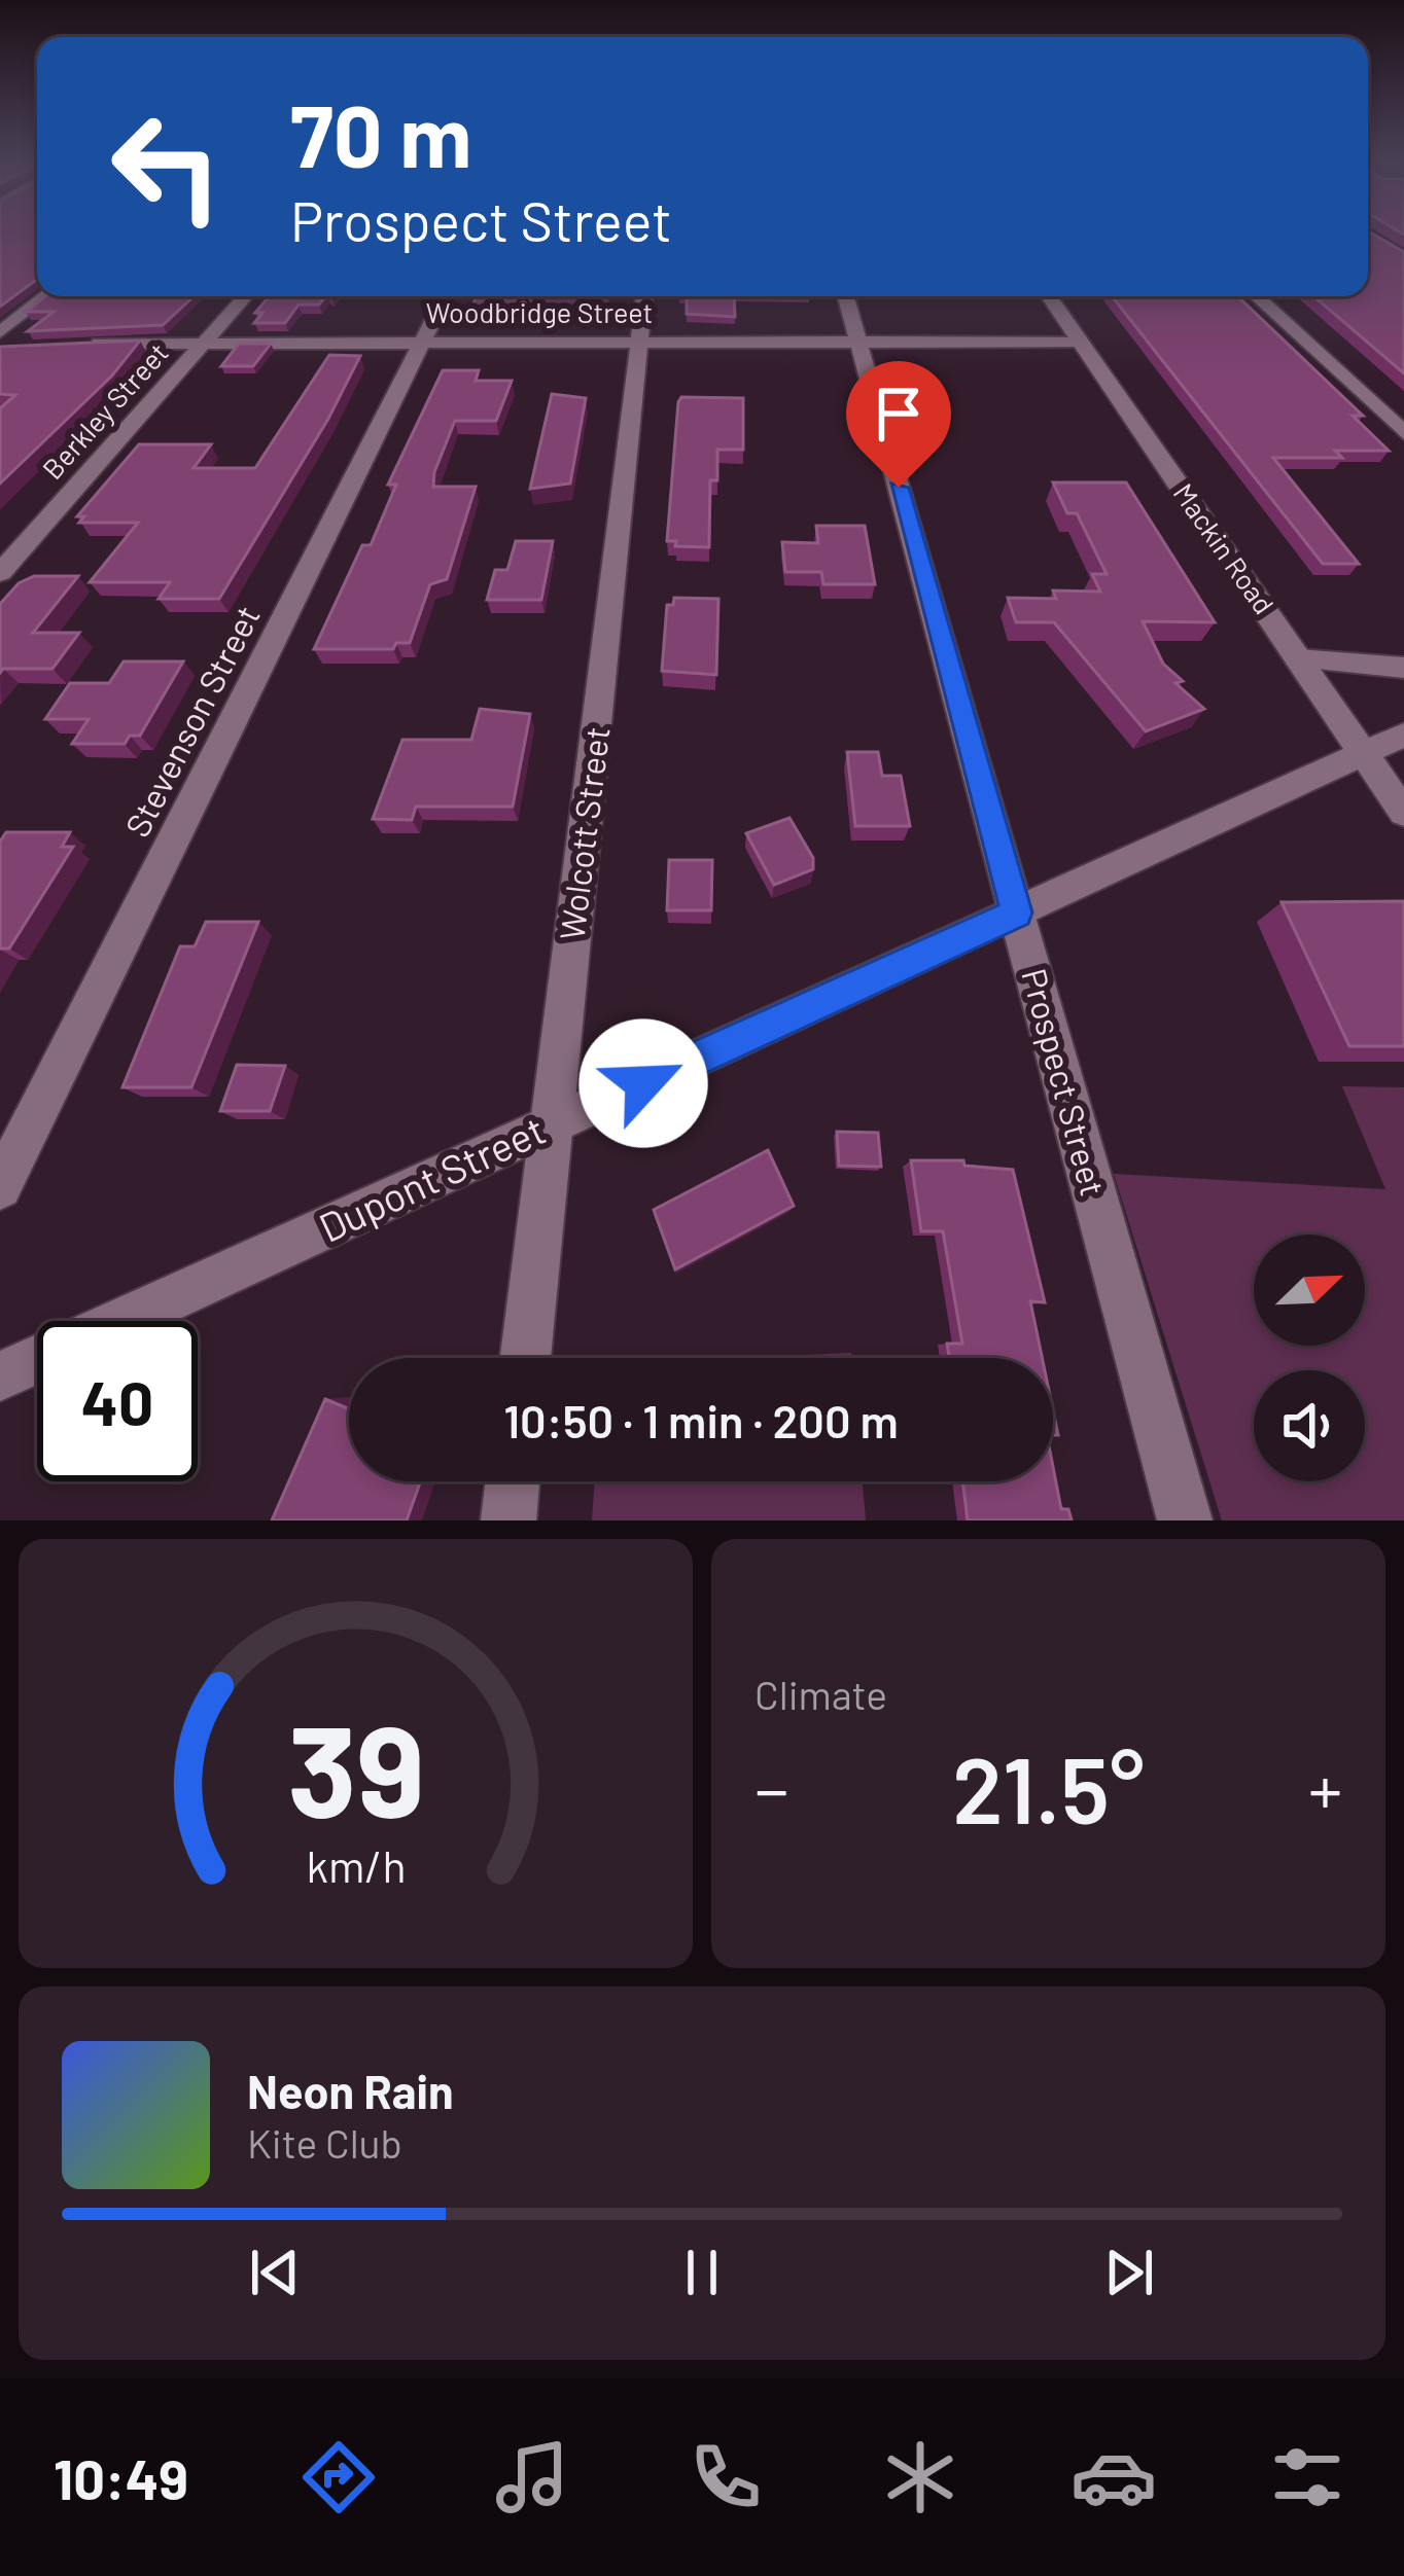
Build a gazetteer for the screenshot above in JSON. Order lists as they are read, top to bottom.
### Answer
{
  "streets": {
    "street": [
      "Woodbridge Street",
      "Berkley Street",
      "Mackin Road",
      "Stevenson Street",
      "Wolcott Street",
      "Prospect Street",
      "Dupont Street"
    ]
  },
  "crossings": [
    ["Woodbridge Street", "Berkley Street"],
    ["Woodbridge Street", "Mackin Road"],
    ["Woodbridge Street", "Stevenson Street"],
    ["Woodbridge Street", "Wolcott Street"],
    ["Woodbridge Street", "Prospect Street"],
    ["Mackin Road", "Dupont Street"],
    ["Wolcott Street", "Dupont Street"],
    ["Prospect Street", "Dupont Street"]
  ],
  "north": "top right",
  "page": {
    "turn": ["70 m", "Prospect Street"],
    "limit": "40",
    "trip": "10:50 · 1 min · 200 m",
    "tile": "Climate",
    "heat": ["−", "21.5°", "+"],
    "song": ["Neon Rain", "Kite Club"],
    "tabs": "10:49",
    "gauge": ["39", "km/h"]
  }
}
